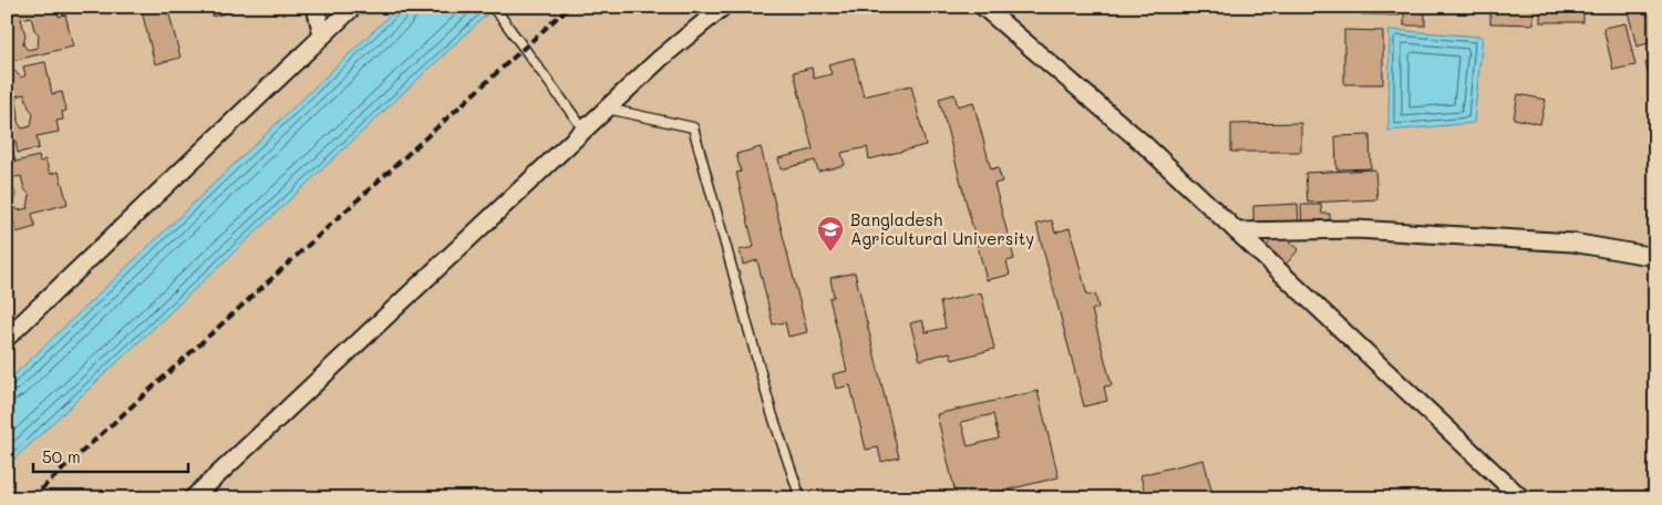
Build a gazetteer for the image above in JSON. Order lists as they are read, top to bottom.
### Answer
{
  "places": {
    "school or university": ["Bangladesh Agricultural University"]
  },
  "scale_bar": "50 m"
}
